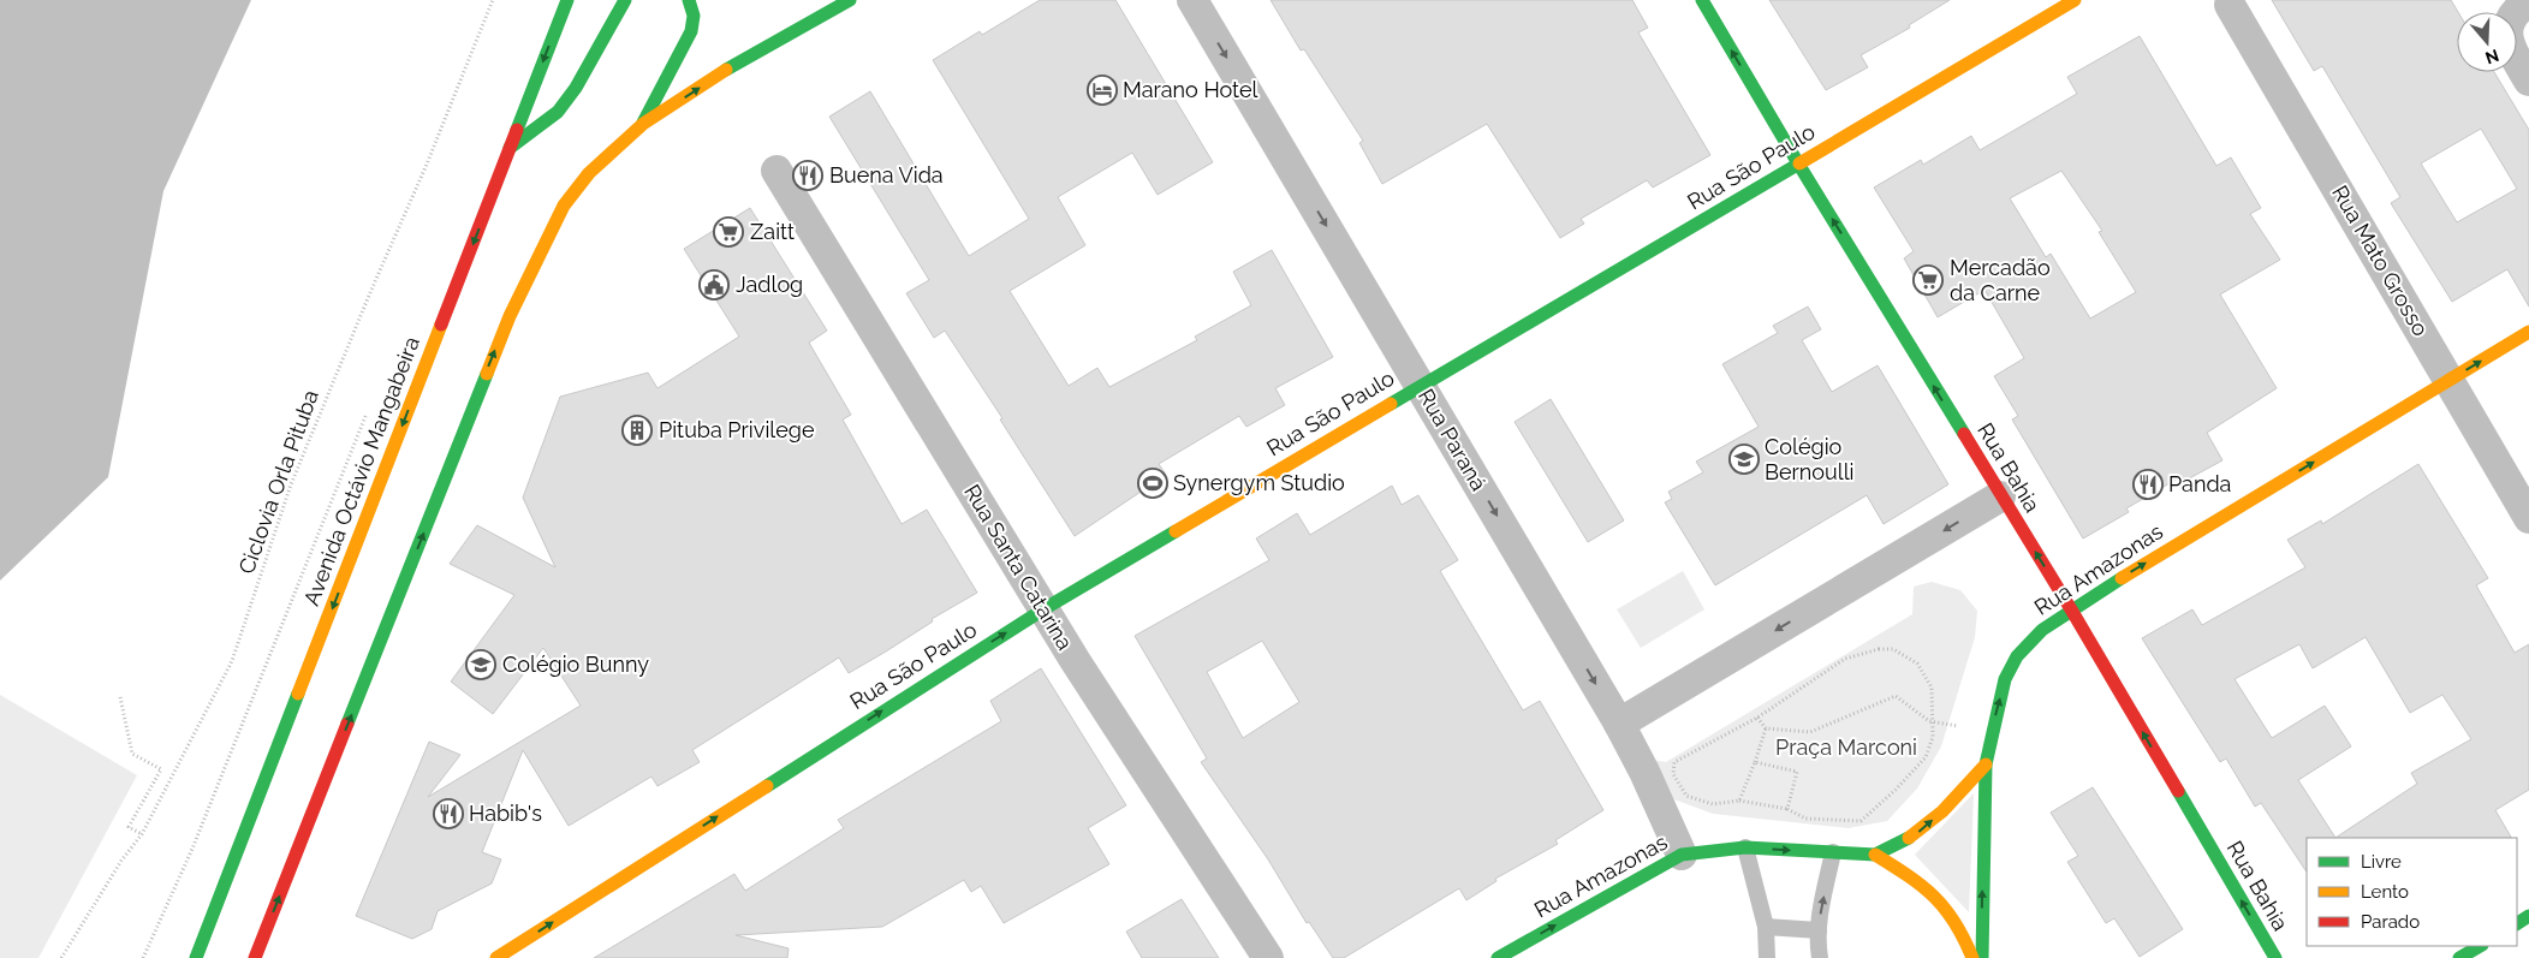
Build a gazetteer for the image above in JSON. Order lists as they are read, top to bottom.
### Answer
{
  "streets": {
    "street": [
      "Rua São Paulo",
      "Rua Mato Grosso",
      "Rua Paraná",
      "Rua Bahia",
      "Avenida Octávio Mangabeira",
      "Rua Santa Catarina",
      "Rua Amazonas"
    ],
    "path": ["Ciclovia Orla Pituba"]
  },
  "crossings": [
    ["Rua São Paulo", "Rua Paraná"],
    ["Rua São Paulo", "Rua Bahia"],
    ["Rua São Paulo", "Rua Santa Catarina"],
    ["Rua Mato Grosso", "Rua Amazonas"],
    ["Rua Paraná", "Rua Amazonas"],
    ["Rua Bahia", "Rua Amazonas"]
  ],
  "one_way": [
    "Rua São Paulo",
    "Rua Paraná",
    "Rua Bahia",
    "Rua Amazonas"
  ],
  "parks": ["Praça Marconi"],
  "places": {
    "hotel": ["Marano Hotel"],
    "restaurant": ["Buena Vida", "Panda", "Habib's"],
    "supermarket": ["Zaitt", "Mercadão da Carne"],
    "public building": ["Jadlog"],
    "building": ["Pituba Privilege"],
    "school or university": ["Colégio Bernoulli", "Colégio Bunny"],
    "sports": ["Synergym Studio"]
  },
  "legend": ["Livre", "Lento", "Parado"],
  "north": "bottom"
}
